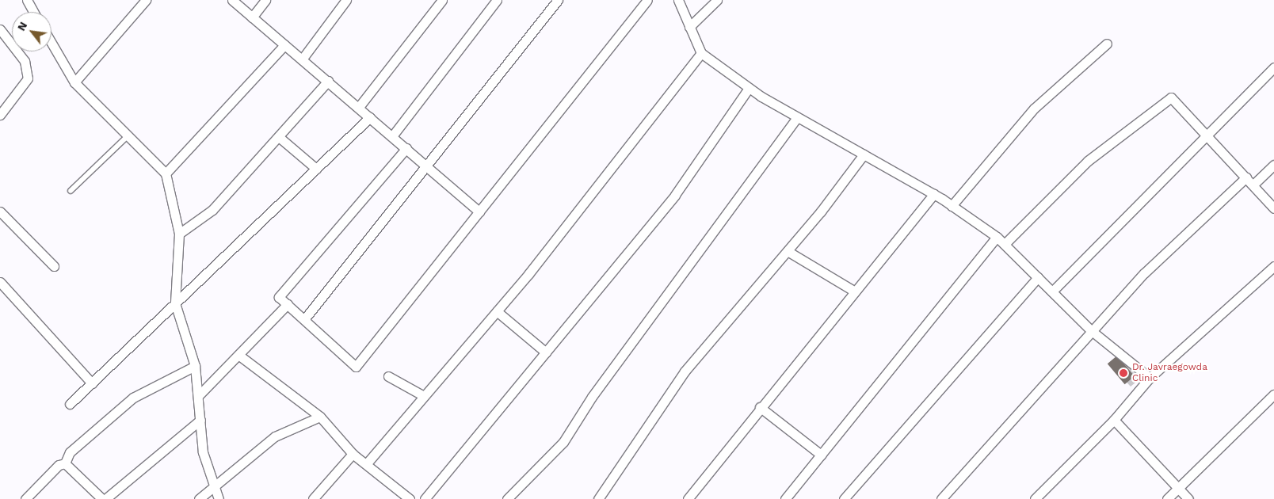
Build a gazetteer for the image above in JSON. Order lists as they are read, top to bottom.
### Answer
{
  "places": ["Dr. Javraegowda Clinic"],
  "north": "top left"
}
